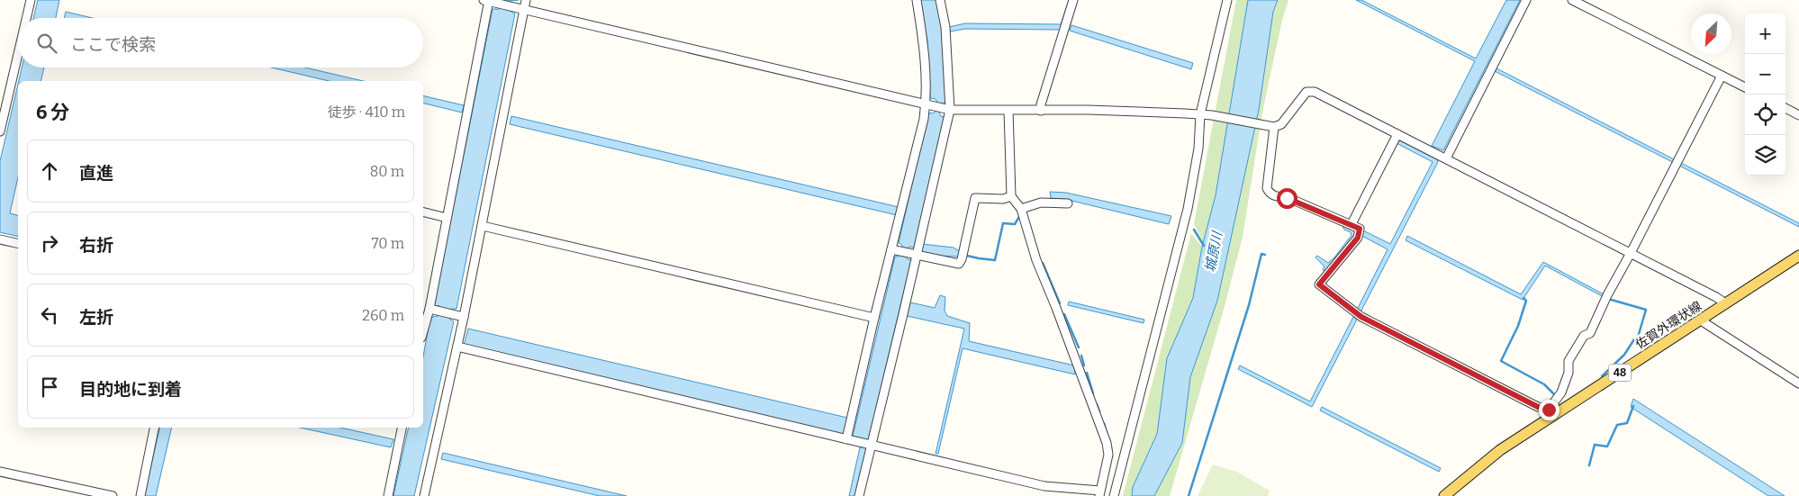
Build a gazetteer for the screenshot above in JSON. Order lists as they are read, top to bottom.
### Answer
{
  "streets": {
    "main road": ["佐賀外環状線", "48"]
  },
  "water": ["城原川"],
  "north": "bottom left",
  "page": {
    "map_buttons": ["+", "−"],
    "search": "ここで検索",
    "heading": ["6 分", "徒歩 · 410 m"],
    "list": [
      ["直進", "80 m"],
      ["右折", "70 m"],
      ["左折", "260 m"],
      "目的地に到着"
    ]
  }
}
